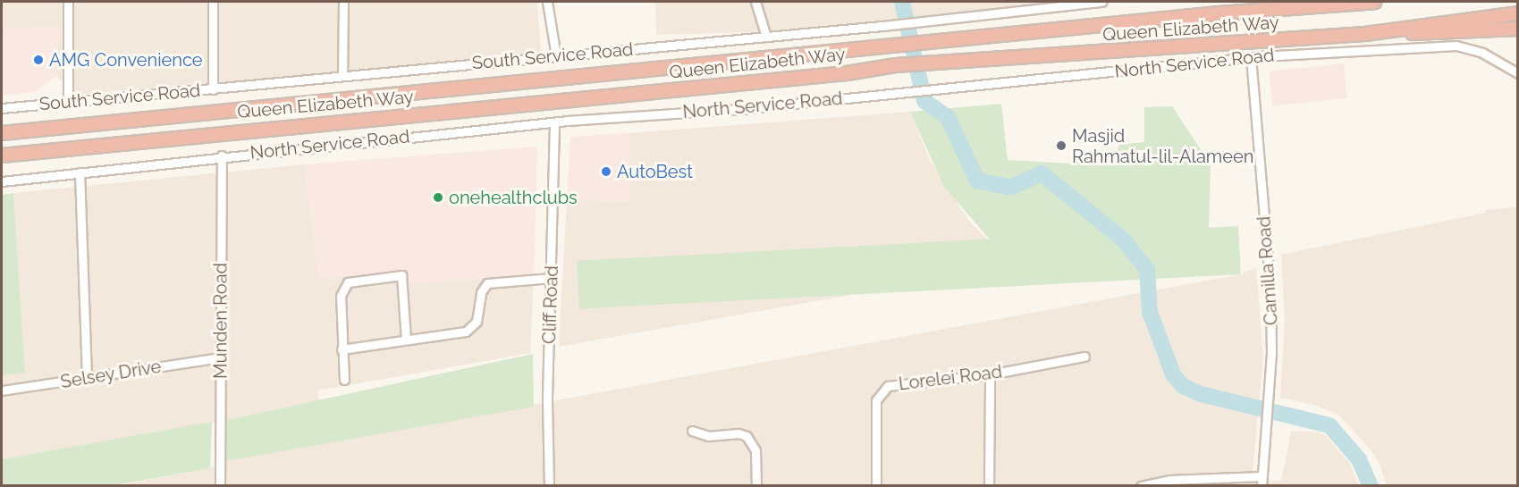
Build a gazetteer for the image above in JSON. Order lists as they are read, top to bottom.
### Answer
{
  "streets": {
    "highway": ["Queen Elizabeth Way"],
    "street": [
      "South Service Road",
      "North Service Road",
      "Camilla Road",
      "Cliff Road",
      "Munden Road",
      "Selsey Drive",
      "Lorelei Road"
    ]
  },
  "crossings": [
    ["North Service Road", "Camilla Road"],
    ["North Service Road", "Cliff Road"],
    ["North Service Road", "Munden Road"],
    ["Munden Road", "Selsey Drive"]
  ],
  "places": [
    "AMG Convenience",
    "Masjid Rahmatul-lil-Alameen",
    "AutoBest",
    "onehealthclubs"
  ]
}
